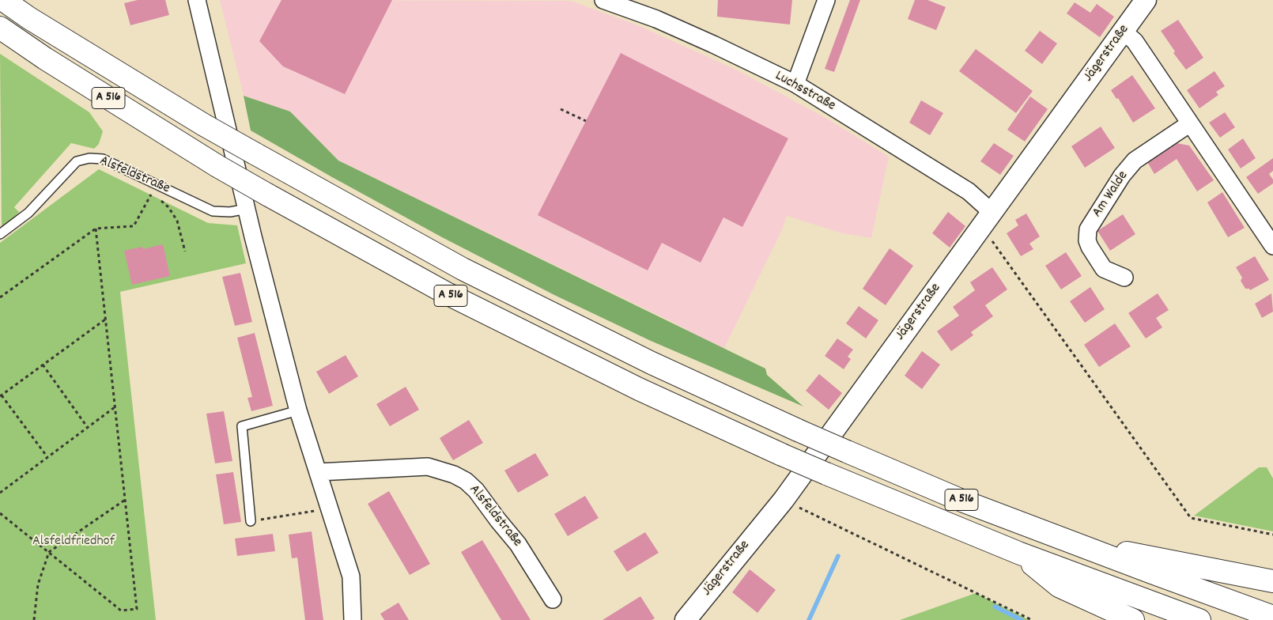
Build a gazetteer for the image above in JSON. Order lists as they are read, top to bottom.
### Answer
{
  "streets": {
    "highway": ["A 516"],
    "street": [
      "Jägerstraße",
      "Luchsstraße",
      "Alsfeldstraße",
      "Am Walde"
    ]
  },
  "crossings": [
    ["Jägerstraße", "Luchsstraße"]
  ],
  "parks": ["Alsfeldfriedhof"]
}
